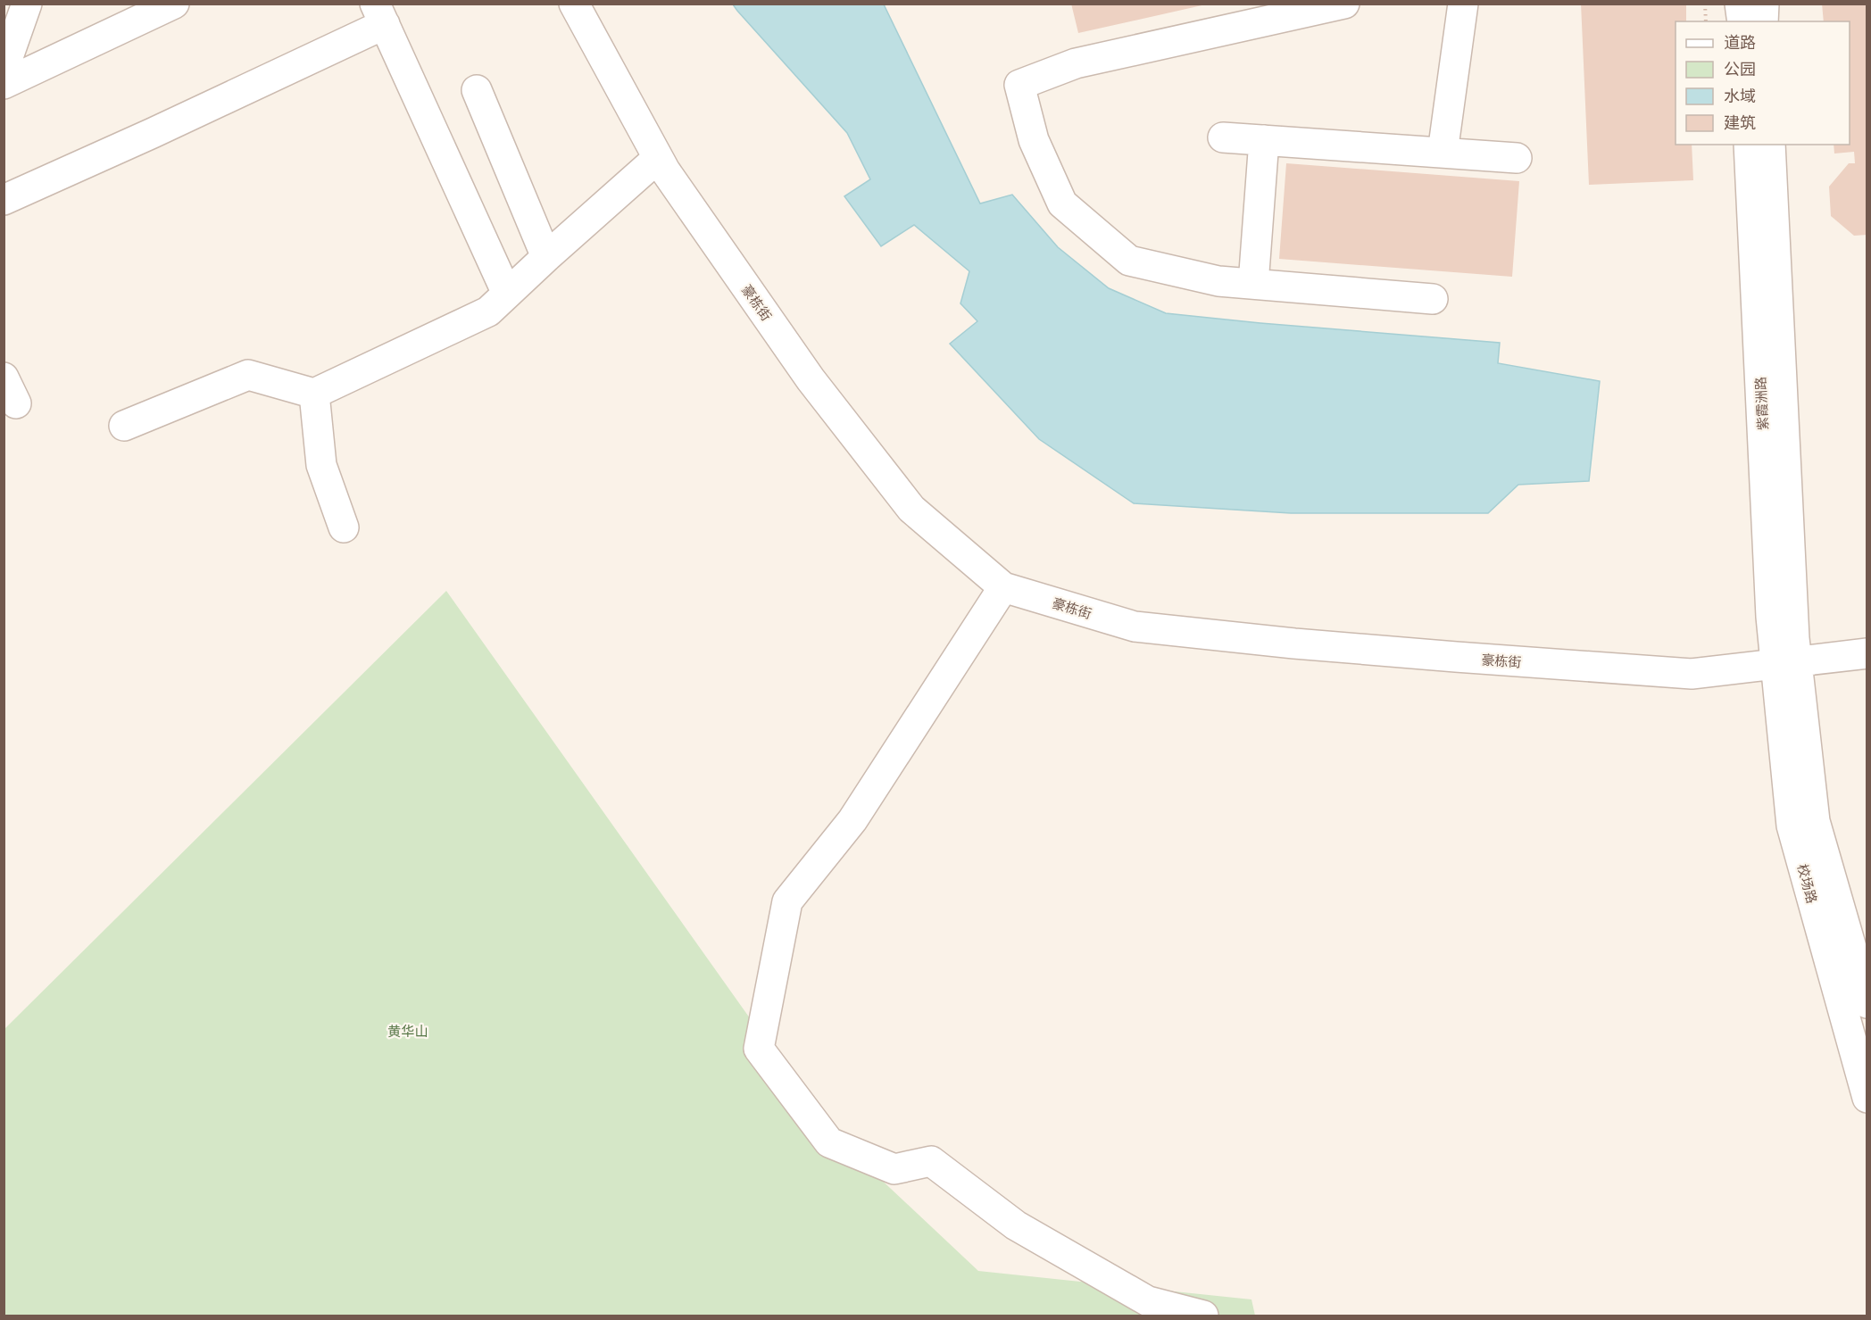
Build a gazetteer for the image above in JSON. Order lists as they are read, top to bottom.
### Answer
{
  "streets": {
    "street": ["豪栋街", "紫霞洲路", "校场路"]
  },
  "crossings": [
    ["豪栋街", "紫霞洲路"],
    ["豪栋街", "校场路"],
    ["紫霞洲路", "校场路"]
  ],
  "parks": ["黄华山"],
  "legend": [
    "道路",
    "公园",
    "水域",
    "建筑"
  ]
}
